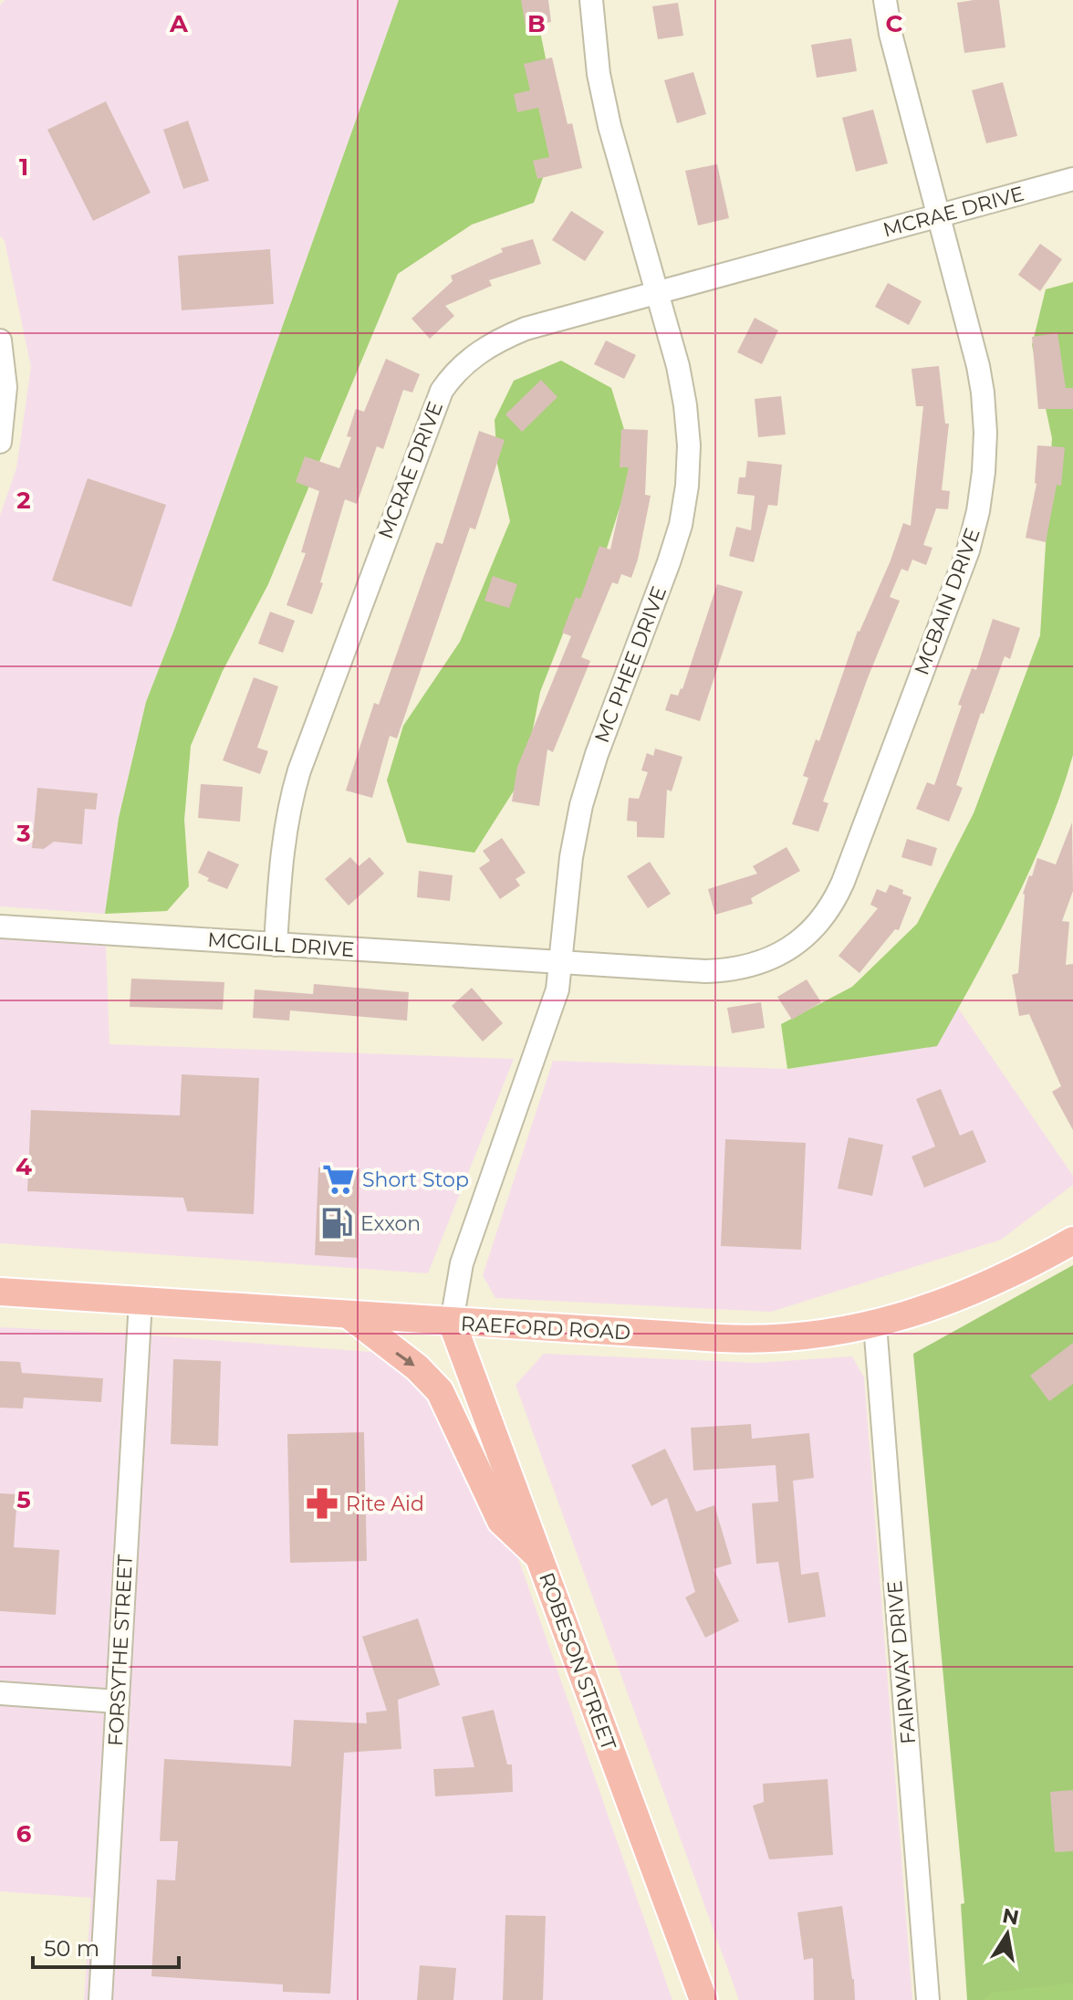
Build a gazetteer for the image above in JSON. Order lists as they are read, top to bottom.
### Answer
{
  "streets": {
    "main road": ["RAEFORD ROAD", "ROBESON STREET"],
    "street": [
      "MCRAE DRIVE",
      "MCBAIN DRIVE",
      "MC PHEE DRIVE",
      "MCGILL DRIVE",
      "FORSYTHE STREET",
      "FAIRWAY DRIVE"
    ]
  },
  "crossings": [
    ["MCRAE DRIVE", "MCBAIN DRIVE"],
    ["MCRAE DRIVE", "MC PHEE DRIVE"],
    ["MCRAE DRIVE", "MCGILL DRIVE"],
    ["MCBAIN DRIVE", "MC PHEE DRIVE"],
    ["MCBAIN DRIVE", "MCGILL DRIVE"],
    ["MC PHEE DRIVE", "MCGILL DRIVE"],
    ["MC PHEE DRIVE", "RAEFORD ROAD"],
    ["MC PHEE DRIVE", "ROBESON STREET"],
    ["RAEFORD ROAD", "FORSYTHE STREET"],
    ["RAEFORD ROAD", "ROBESON STREET"],
    ["RAEFORD ROAD", "FAIRWAY DRIVE"]
  ],
  "places": {
    "supermarket": ["Short Stop"],
    "fuel station": ["Exxon"],
    "pharmacy": ["Rite Aid"]
  },
  "scale_bar": "50 m",
  "north": "top",
  "grid": {
    "columns": ["A", "B", "C"],
    "rows": [
      "1",
      "2",
      "3",
      "4",
      "5",
      "6"
    ]
  }
}
